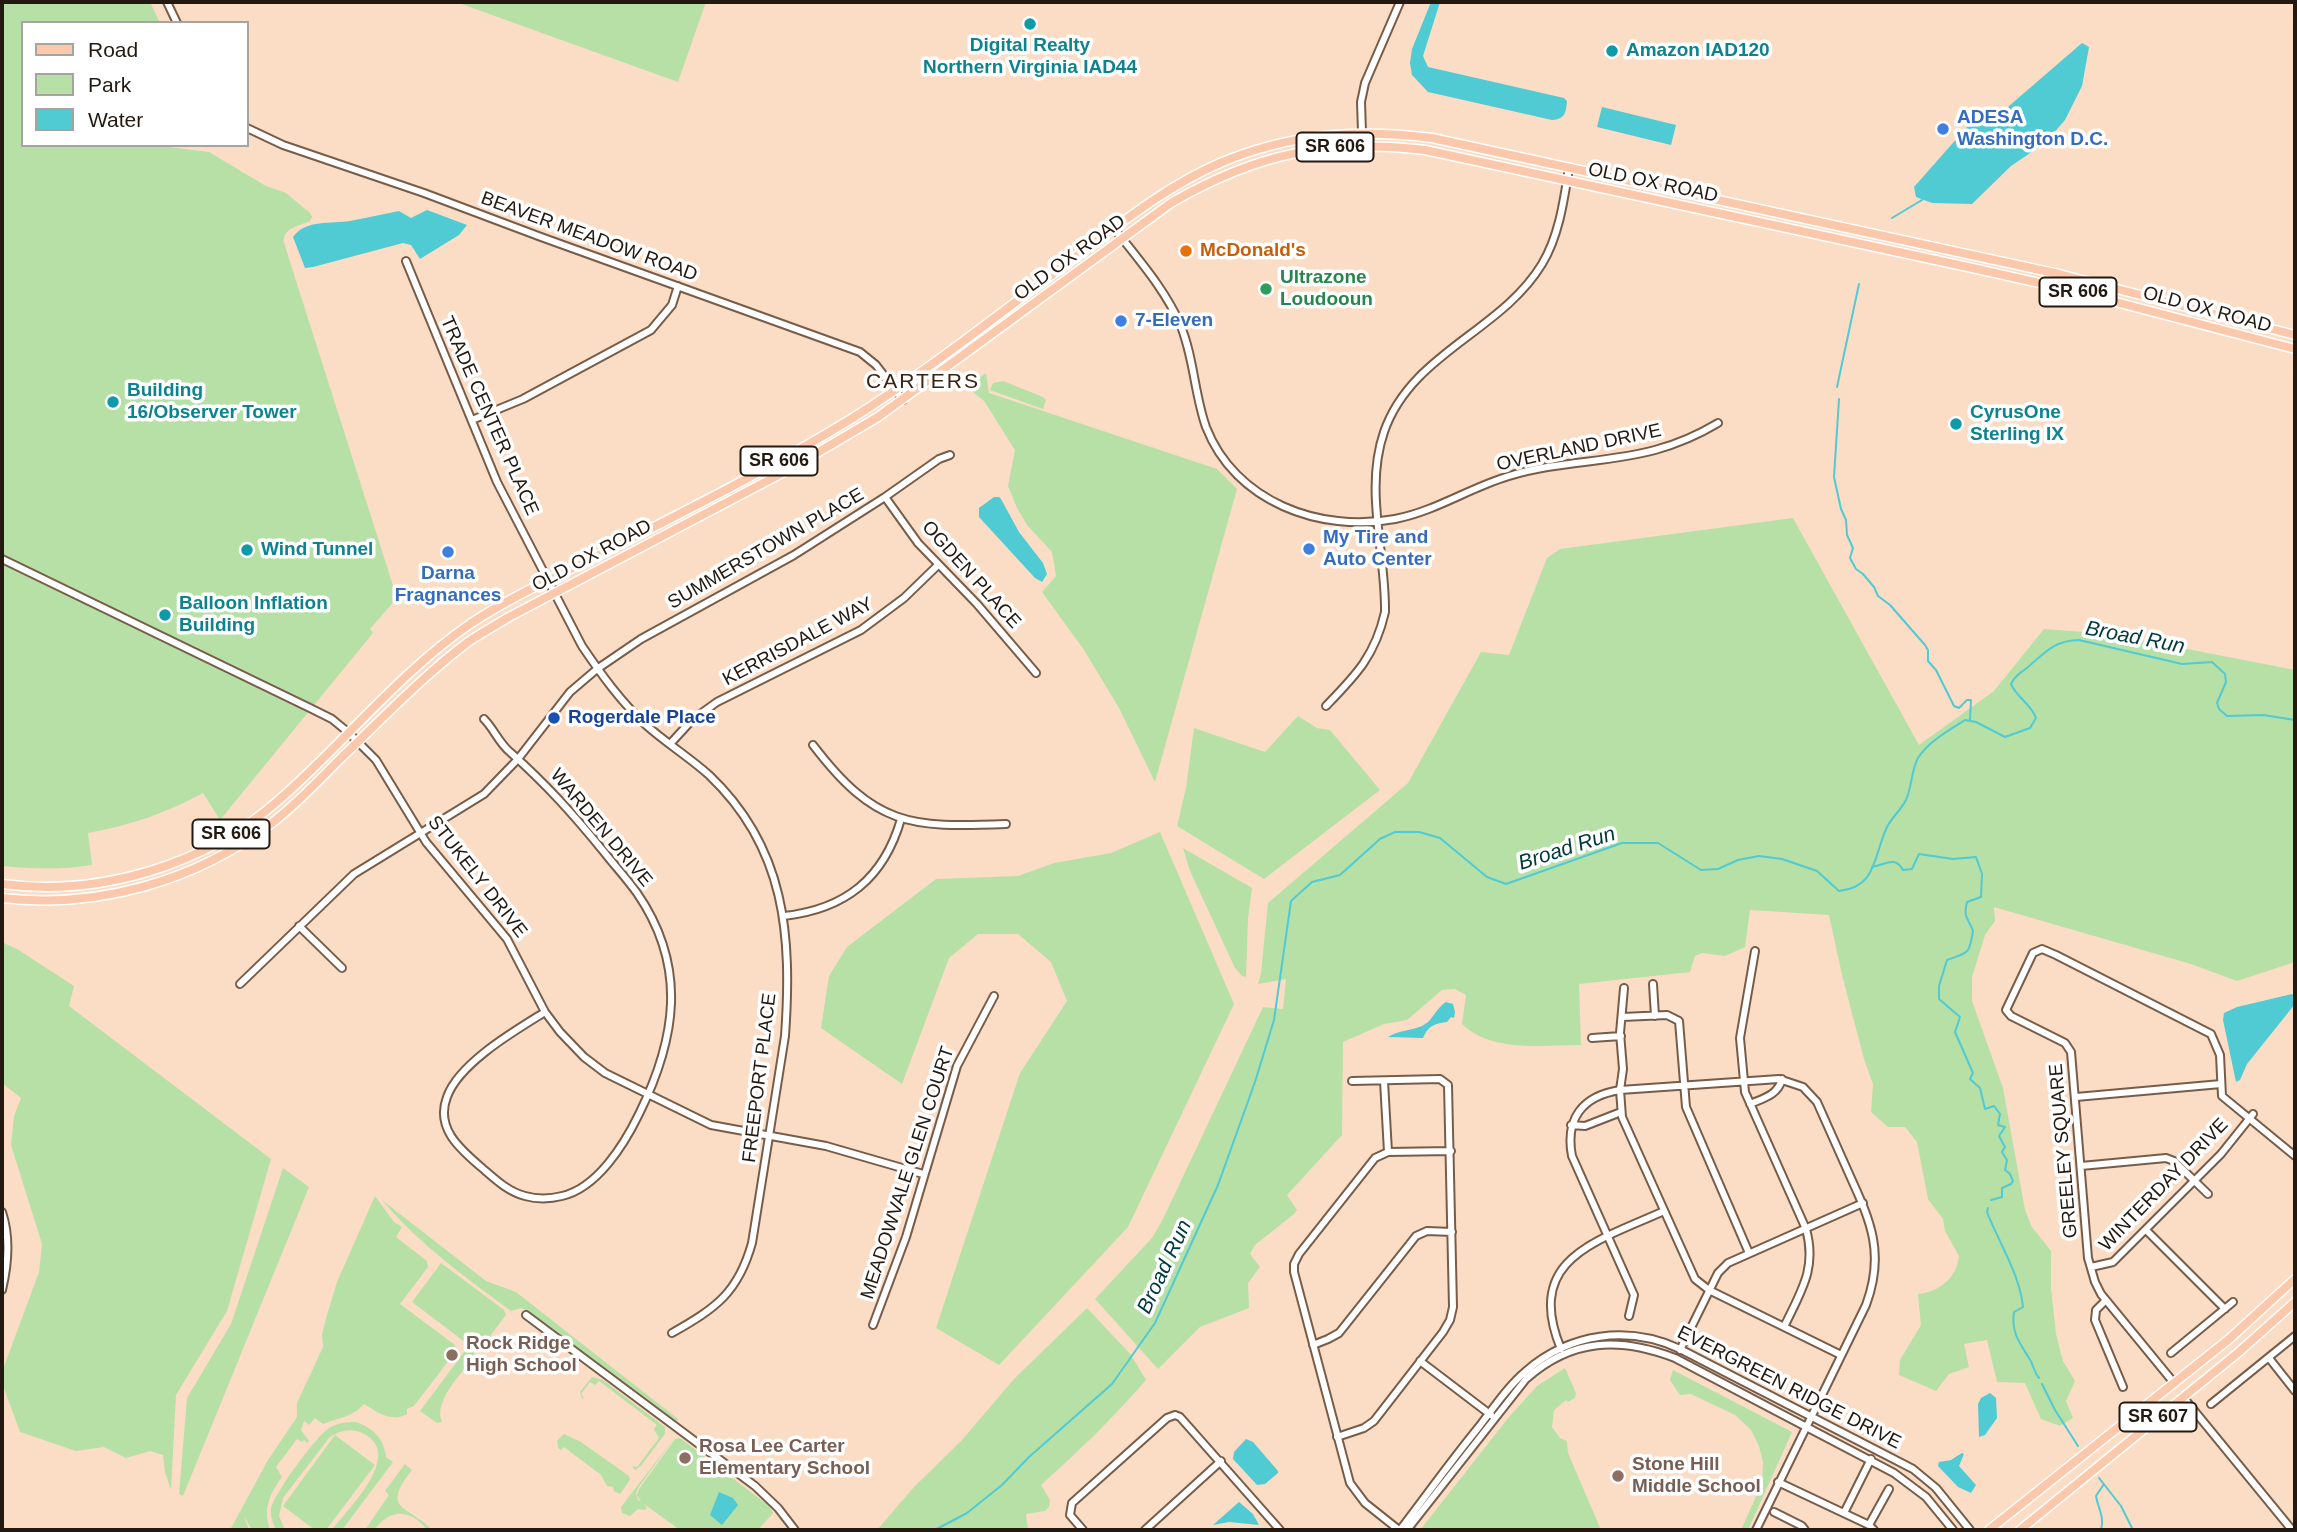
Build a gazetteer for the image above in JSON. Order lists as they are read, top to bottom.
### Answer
{
  "streets": {
    "main road": ["SR 606", "OLD OX ROAD", "SR 607"],
    "street": [
      "BEAVER MEADOW ROAD",
      "TRADE CENTER PLACE",
      "OVERLAND DRIVE",
      "SUMMERSTOWN PLACE",
      "OGDEN PLACE",
      "KERRISDALE WAY",
      "WARDEN DRIVE",
      "STUKELY DRIVE",
      "FREEPORT PLACE",
      "GREELEY SQUARE",
      "MEADOWVALE GLEN COURT",
      "WINTERDAY DRIVE",
      "EVERGREEN RIDGE DRIVE"
    ]
  },
  "crossings": [
    ["OLD OX ROAD", "BEAVER MEADOW ROAD"],
    ["OLD OX ROAD", "TRADE CENTER PLACE"],
    ["OLD OX ROAD", "OVERLAND DRIVE"],
    ["OLD OX ROAD", "STUKELY DRIVE"],
    ["OLD OX ROAD", "FREEPORT PLACE"],
    ["TRADE CENTER PLACE", "FREEPORT PLACE"],
    ["SUMMERSTOWN PLACE", "OGDEN PLACE"],
    ["SUMMERSTOWN PLACE", "FREEPORT PLACE"],
    ["OGDEN PLACE", "KERRISDALE WAY"],
    ["KERRISDALE WAY", "FREEPORT PLACE"],
    ["WARDEN DRIVE", "STUKELY DRIVE"],
    ["STUKELY DRIVE", "FREEPORT PLACE"],
    ["STUKELY DRIVE", "MEADOWVALE GLEN COURT"],
    ["GREELEY SQUARE", "WINTERDAY DRIVE"],
    ["GREELEY SQUARE", "SR 607"]
  ],
  "districts": ["CARTERS"],
  "water": ["Broad Run"],
  "places": [
    "Digital Realty Northern Virginia IAD44",
    "Amazon IAD120",
    "ADESA Washington D.C.",
    "McDonald's",
    "Ultrazone Loudooun",
    "7-Eleven",
    "Building 16/Observer Tower",
    "CyrusOne Sterling IX",
    "My Tire and Auto Center",
    "Wind Tunnel",
    "Darna Fragnances",
    "Balloon Inflation Building",
    "Rogerdale Place",
    "Rock Ridge High School",
    "Rosa Lee Carter Elementary School",
    "Stone Hill Middle School"
  ],
  "legend": ["Road", "Park", "Water"]
}
